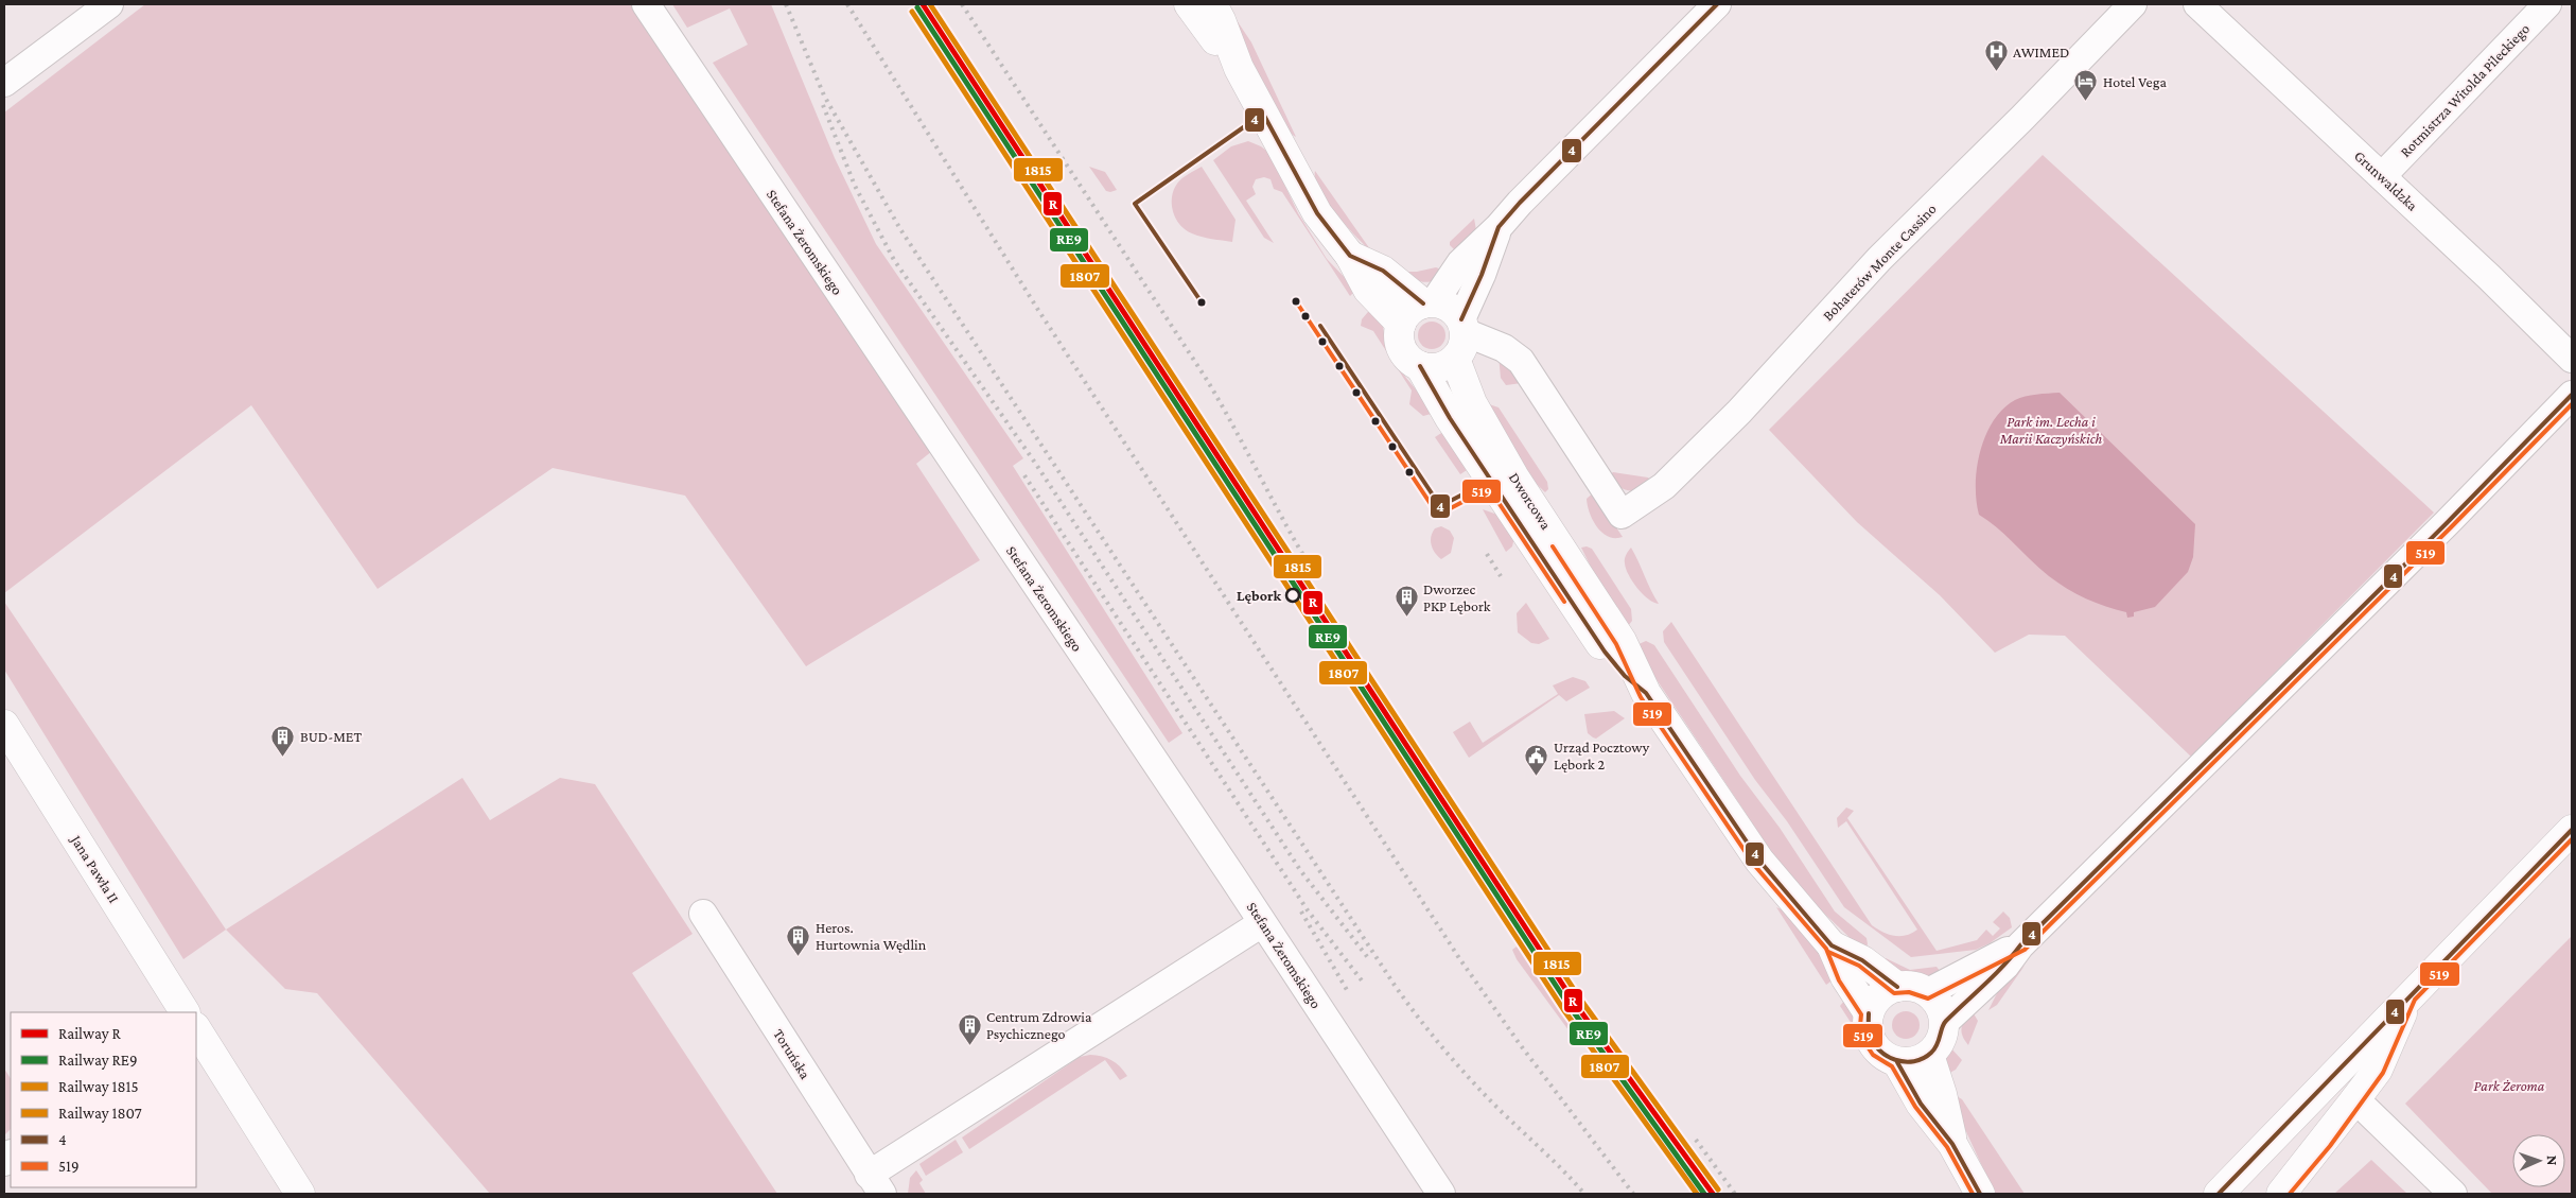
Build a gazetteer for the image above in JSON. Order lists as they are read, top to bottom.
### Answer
{
  "streets": {
    "street": [
      "Rotmistrza Witolda Pileckiego",
      "Grunwaldzka",
      "Stefana Żeromskiego",
      "Bohaterów Monte Cassino",
      "Dworcowa",
      "Jana Pawła II",
      "Toruńska"
    ]
  },
  "crossings": [
    ["Rotmistrza Witolda Pileckiego", "Grunwaldzka"],
    ["Bohaterów Monte Cassino", "Dworcowa"]
  ],
  "parks": ["Park im. Lecha i Marii Kaczyńskich", "Park Żeroma"],
  "places": {
    "hospital": ["AWIMED"],
    "hotel": ["Hotel Vega"],
    "other": ["Lębork"],
    "building": [
      "Dworzec PKP Lębork",
      "BUD-MET",
      "Heros. Hurtownia Wędlin",
      "Centrum Zdrowia Psychicznego"
    ],
    "public building": ["Urząd Pocztowy Lębork 2"]
  },
  "lines": [
    "rail line R",
    "rail line 1815",
    "transit line 4",
    "rail line RE9",
    "rail line 1807",
    "transit line 519"
  ],
  "legend": [
    "Railway R",
    "Railway RE9",
    "Railway 1815",
    "Railway 1807",
    "4",
    "519"
  ],
  "north": "right"
}
